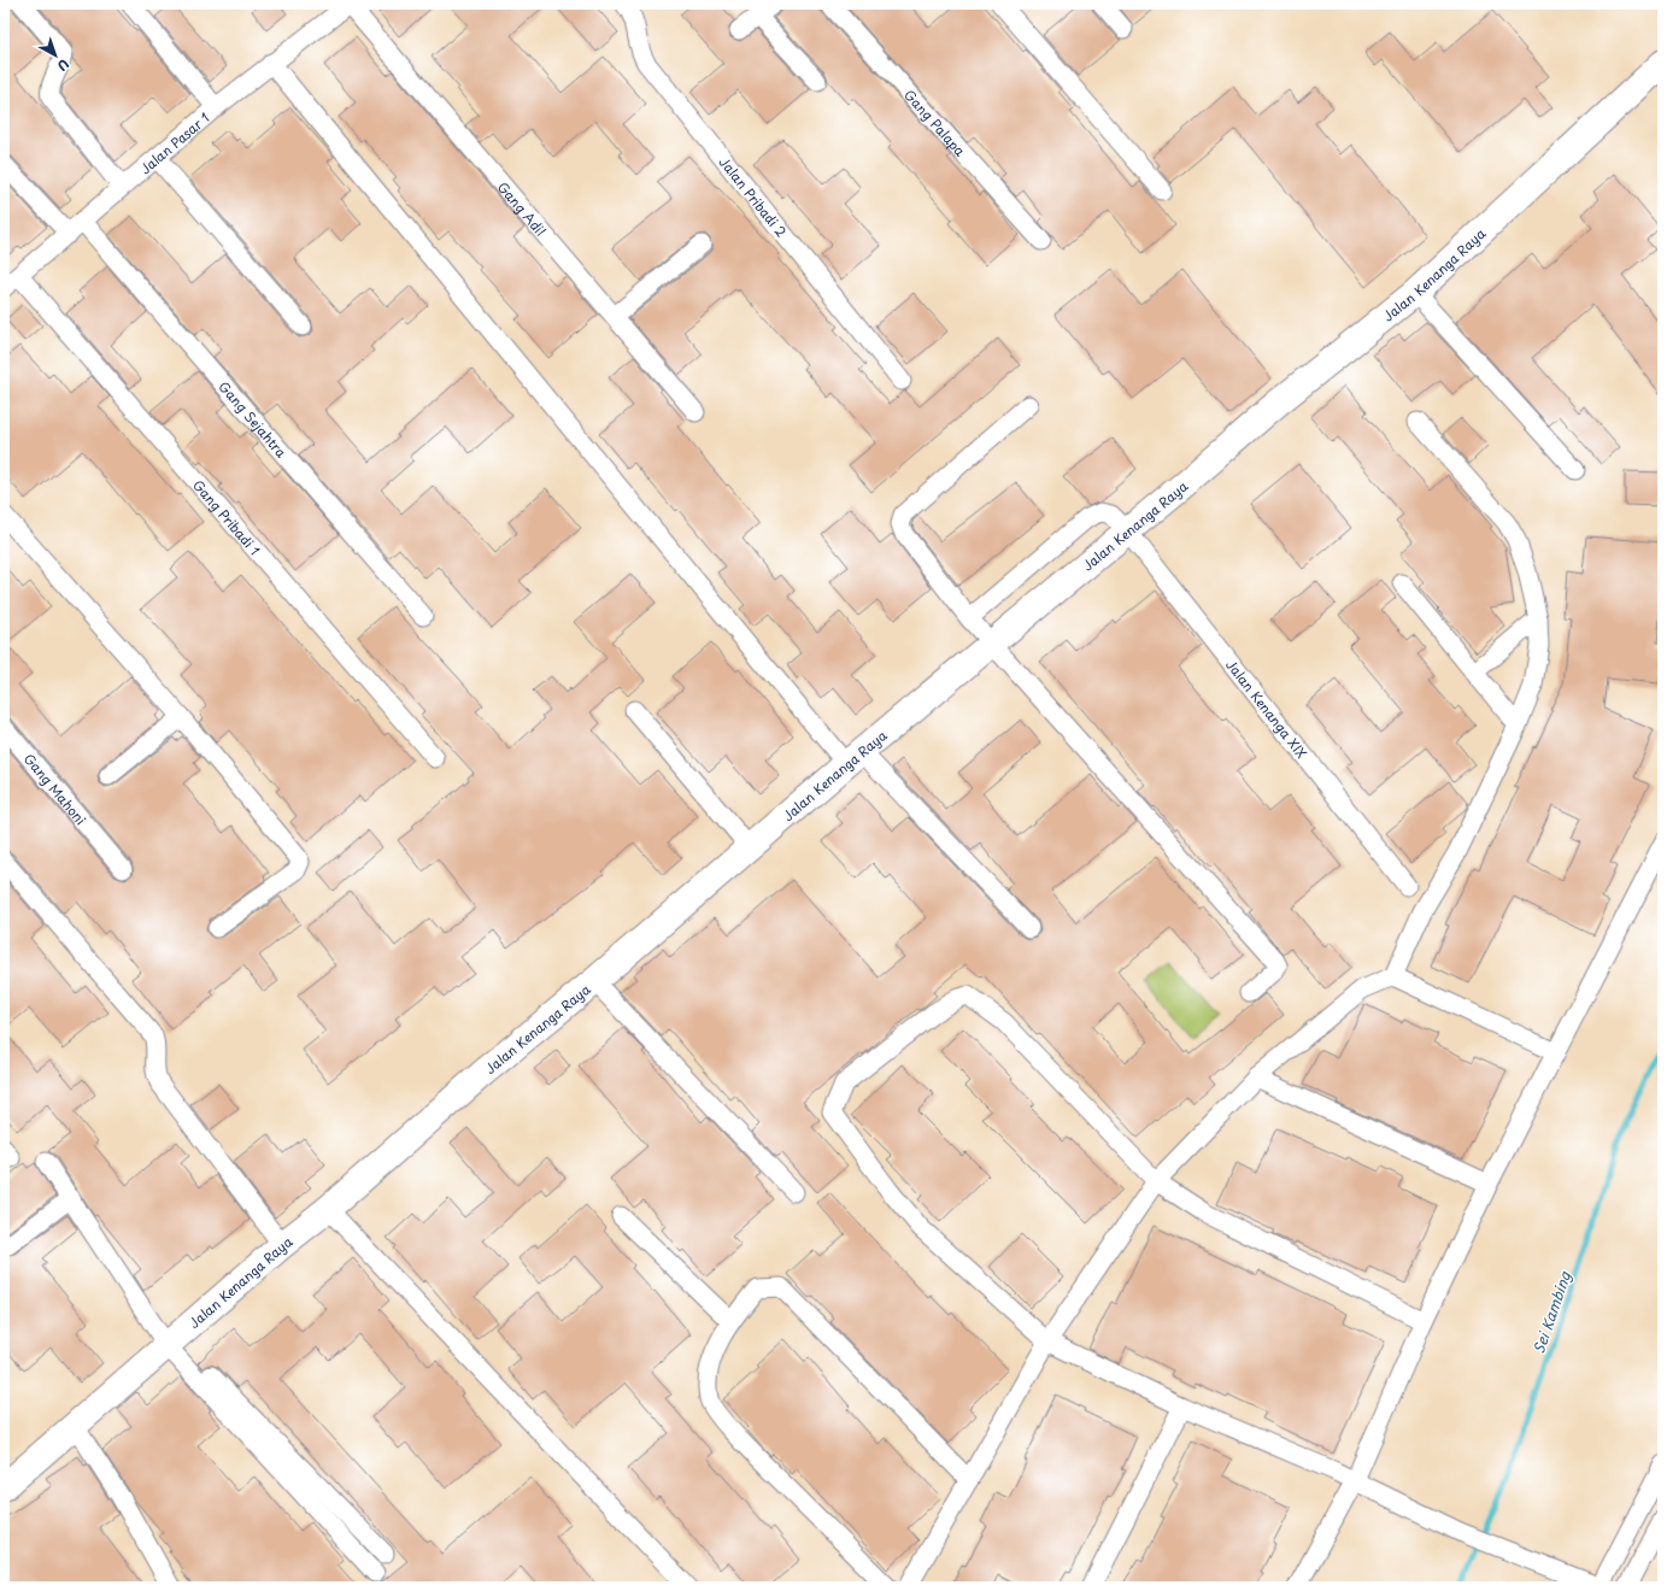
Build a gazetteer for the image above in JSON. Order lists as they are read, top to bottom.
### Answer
{
  "streets": {
    "street": [
      "Gang Palapa",
      "Jalan Pasar 1",
      "Jalan Pribadi 2",
      "Gang Adil",
      "Jalan Kenanga Raya",
      "Gang Sejahtra",
      "Gang Pribadi 1",
      "Jalan Kenanga XIX",
      "Gang Mahoni"
    ]
  },
  "crossings": [
    ["Jalan Pasar 1", "Gang Adil"],
    ["Jalan Pasar 1", "Gang Sejahtra"],
    ["Jalan Pasar 1", "Gang Pribadi 1"],
    ["Jalan Kenanga Raya", "Jalan Kenanga XIX"]
  ],
  "water": ["Sei Kambing"],
  "north": "bottom right"
}
